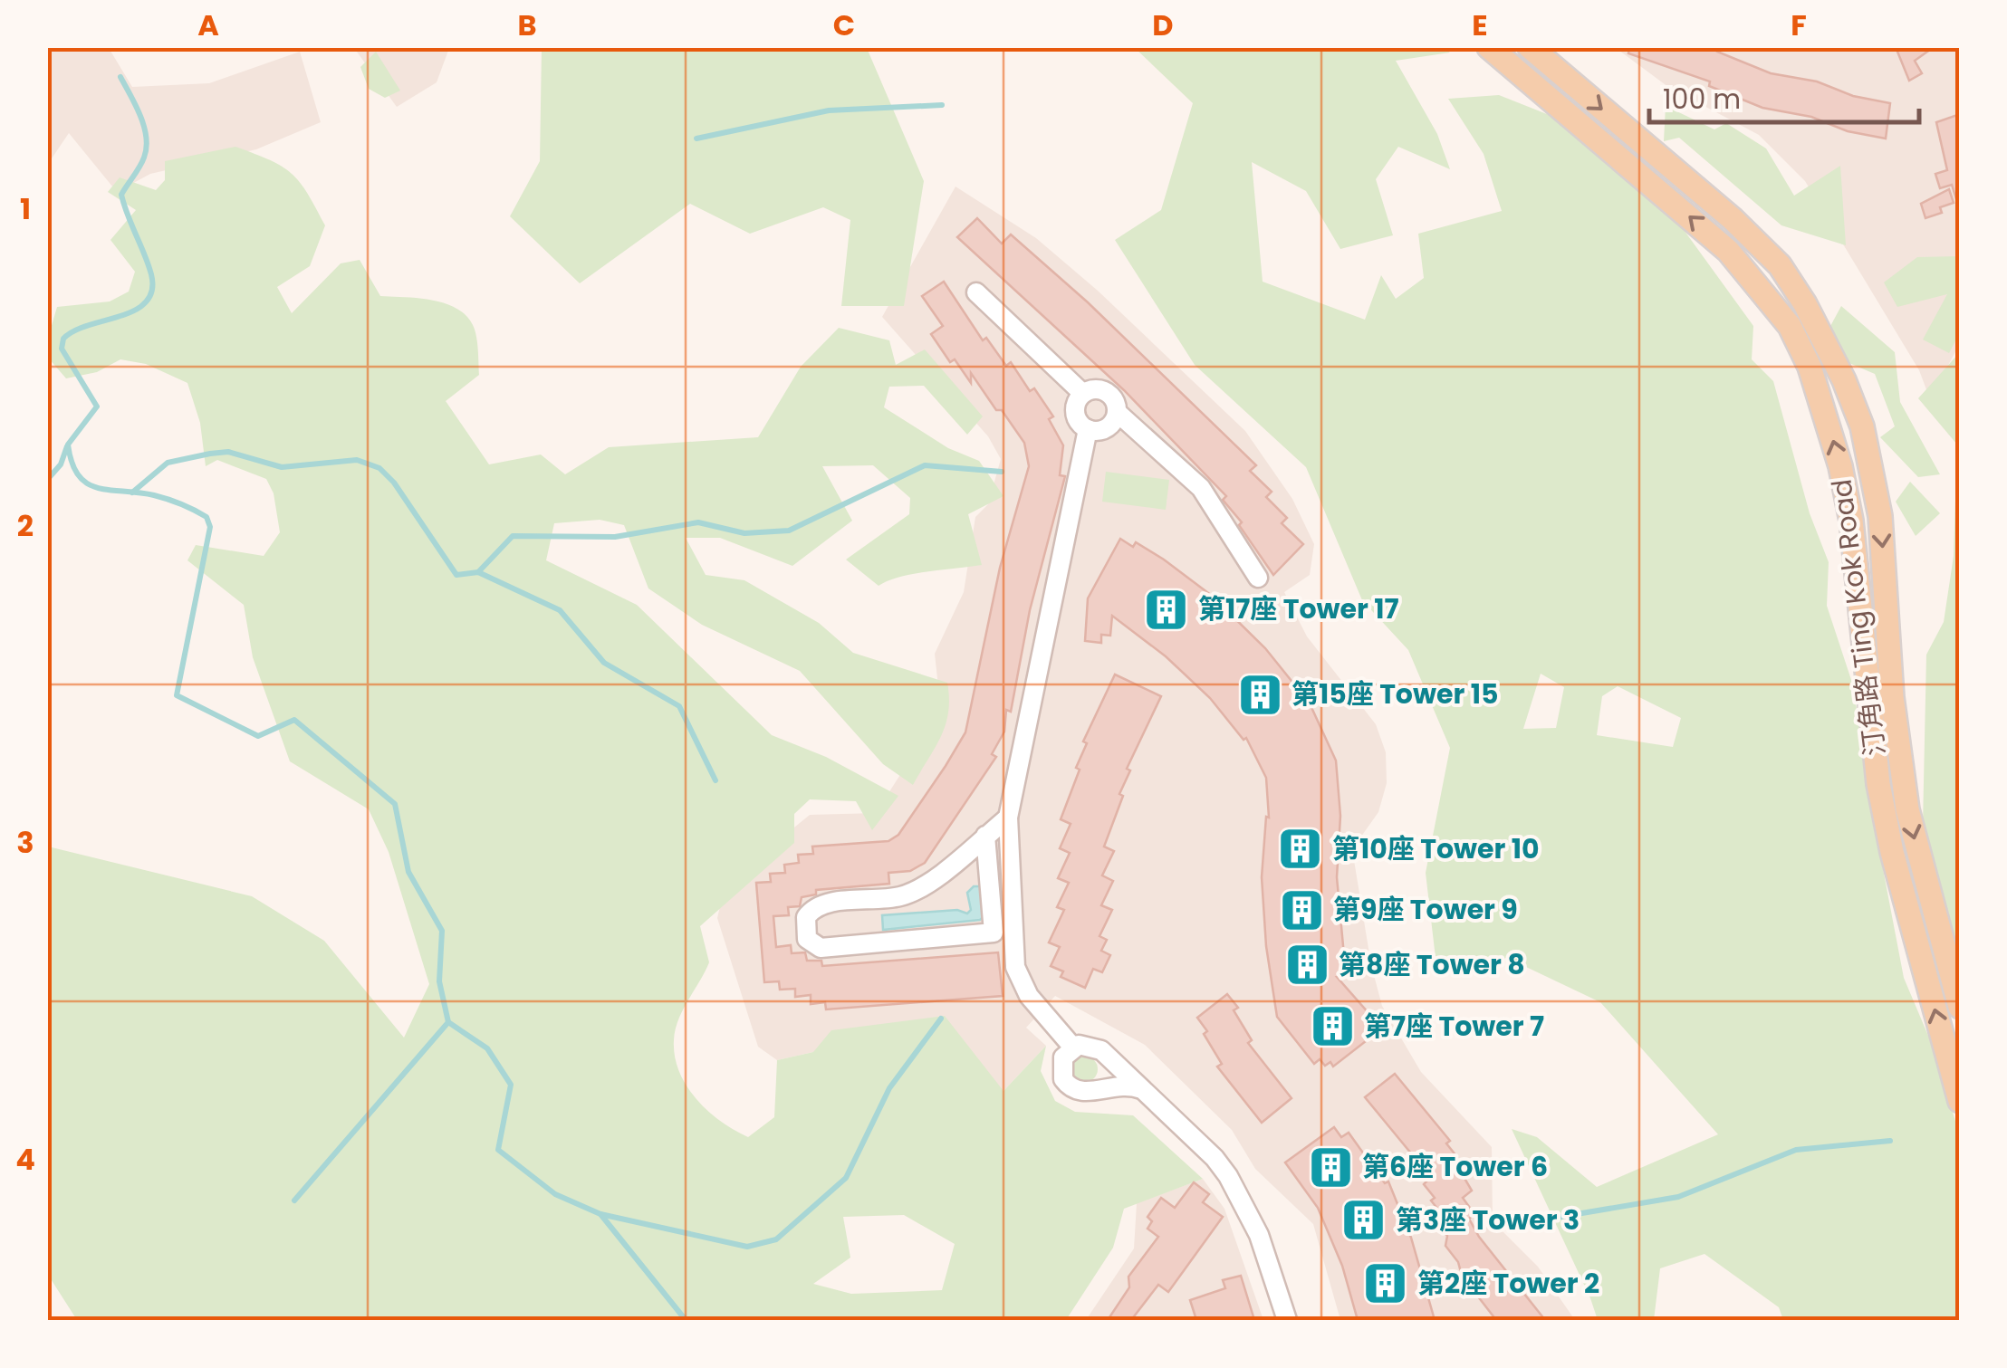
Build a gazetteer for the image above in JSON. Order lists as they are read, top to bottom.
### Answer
{
  "streets": {
    "main road": ["汀角路 Ting Kok Road"]
  },
  "places": {
    "building": [
      "第17座 Tower 17",
      "第15座 Tower 15",
      "第10座 Tower 10",
      "第9座 Tower 9",
      "第8座 Tower 8",
      "第7座 Tower 7",
      "第6座 Tower 6",
      "第3座 Tower 3",
      "第2座 Tower 2"
    ]
  },
  "scale_bar": "100 m",
  "grid": {
    "columns": [
      "A",
      "B",
      "C",
      "D",
      "E",
      "F"
    ],
    "rows": [
      "1",
      "2",
      "3",
      "4"
    ]
  }
}
